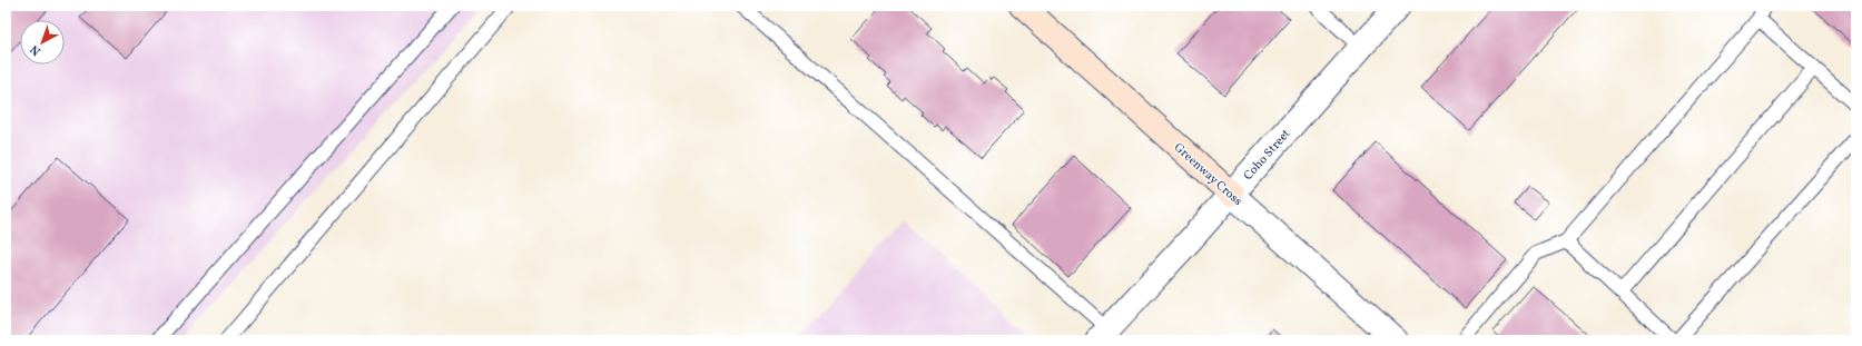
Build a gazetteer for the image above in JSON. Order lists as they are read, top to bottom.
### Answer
{
  "streets": {
    "street": ["Coho Street", "Greenway Cross"]
  },
  "crossings": [
    ["Coho Street", "Greenway Cross"]
  ],
  "north": "bottom left"
}
